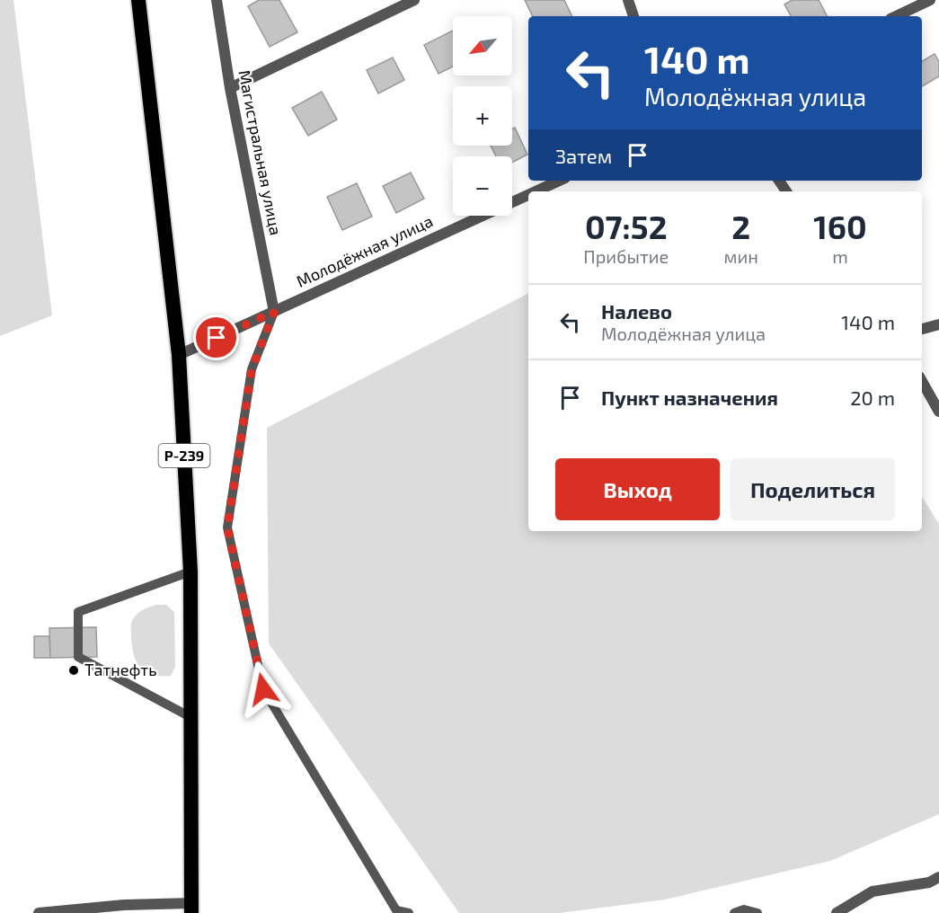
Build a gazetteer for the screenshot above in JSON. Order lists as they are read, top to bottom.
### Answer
{
  "streets": {
    "highway": ["Р-239"],
    "street": ["Магистральная улица", "Молодёжная улица"]
  },
  "crossings": [
    ["Магистральная улица", "Молодёжная улица"],
    ["Молодёжная улица", "Р-239"]
  ],
  "places": ["Татнефть"],
  "north": "bottom left",
  "page": {
    "map_buttons": ["+", "−"],
    "turn": ["140 m", "Молодёжная улица"],
    "then": "Затем",
    "eta": [
      "07:52",
      "Прибытие",
      "2",
      "мин",
      "160",
      "m"
    ],
    "list": [
      {
        "name": "Налево",
        "note": "Молодёжная улица",
        "value": "140 m"
      },
      {
        "name": "Пункт назначения",
        "value": "20 m"
      }
    ],
    "buttons": ["Выход", "Поделиться"]
  }
}
